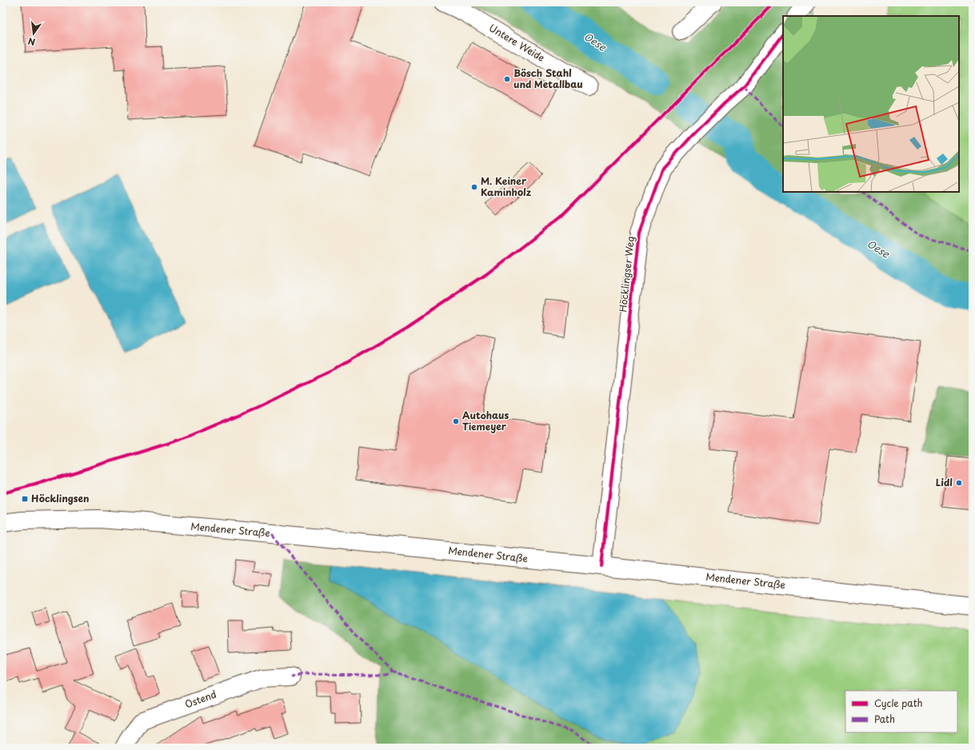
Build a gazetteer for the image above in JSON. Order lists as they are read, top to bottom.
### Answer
{
  "streets": {
    "street": [
      "Untere Weide",
      "Höcklingser Weg",
      "Mendener Straße",
      "Ostend"
    ]
  },
  "crossings": [
    ["Höcklingser Weg", "Mendener Straße"]
  ],
  "water": ["Oese"],
  "places": {
    "other": [
      "Bösch Stahl und Metallbau",
      "M. Keiner Kaminholz",
      "Autohaus Tiemeyer",
      "Lidl"
    ],
    "transit": ["Höcklingsen"]
  },
  "legend": ["Cycle path", "Path"],
  "north": "bottom"
}
